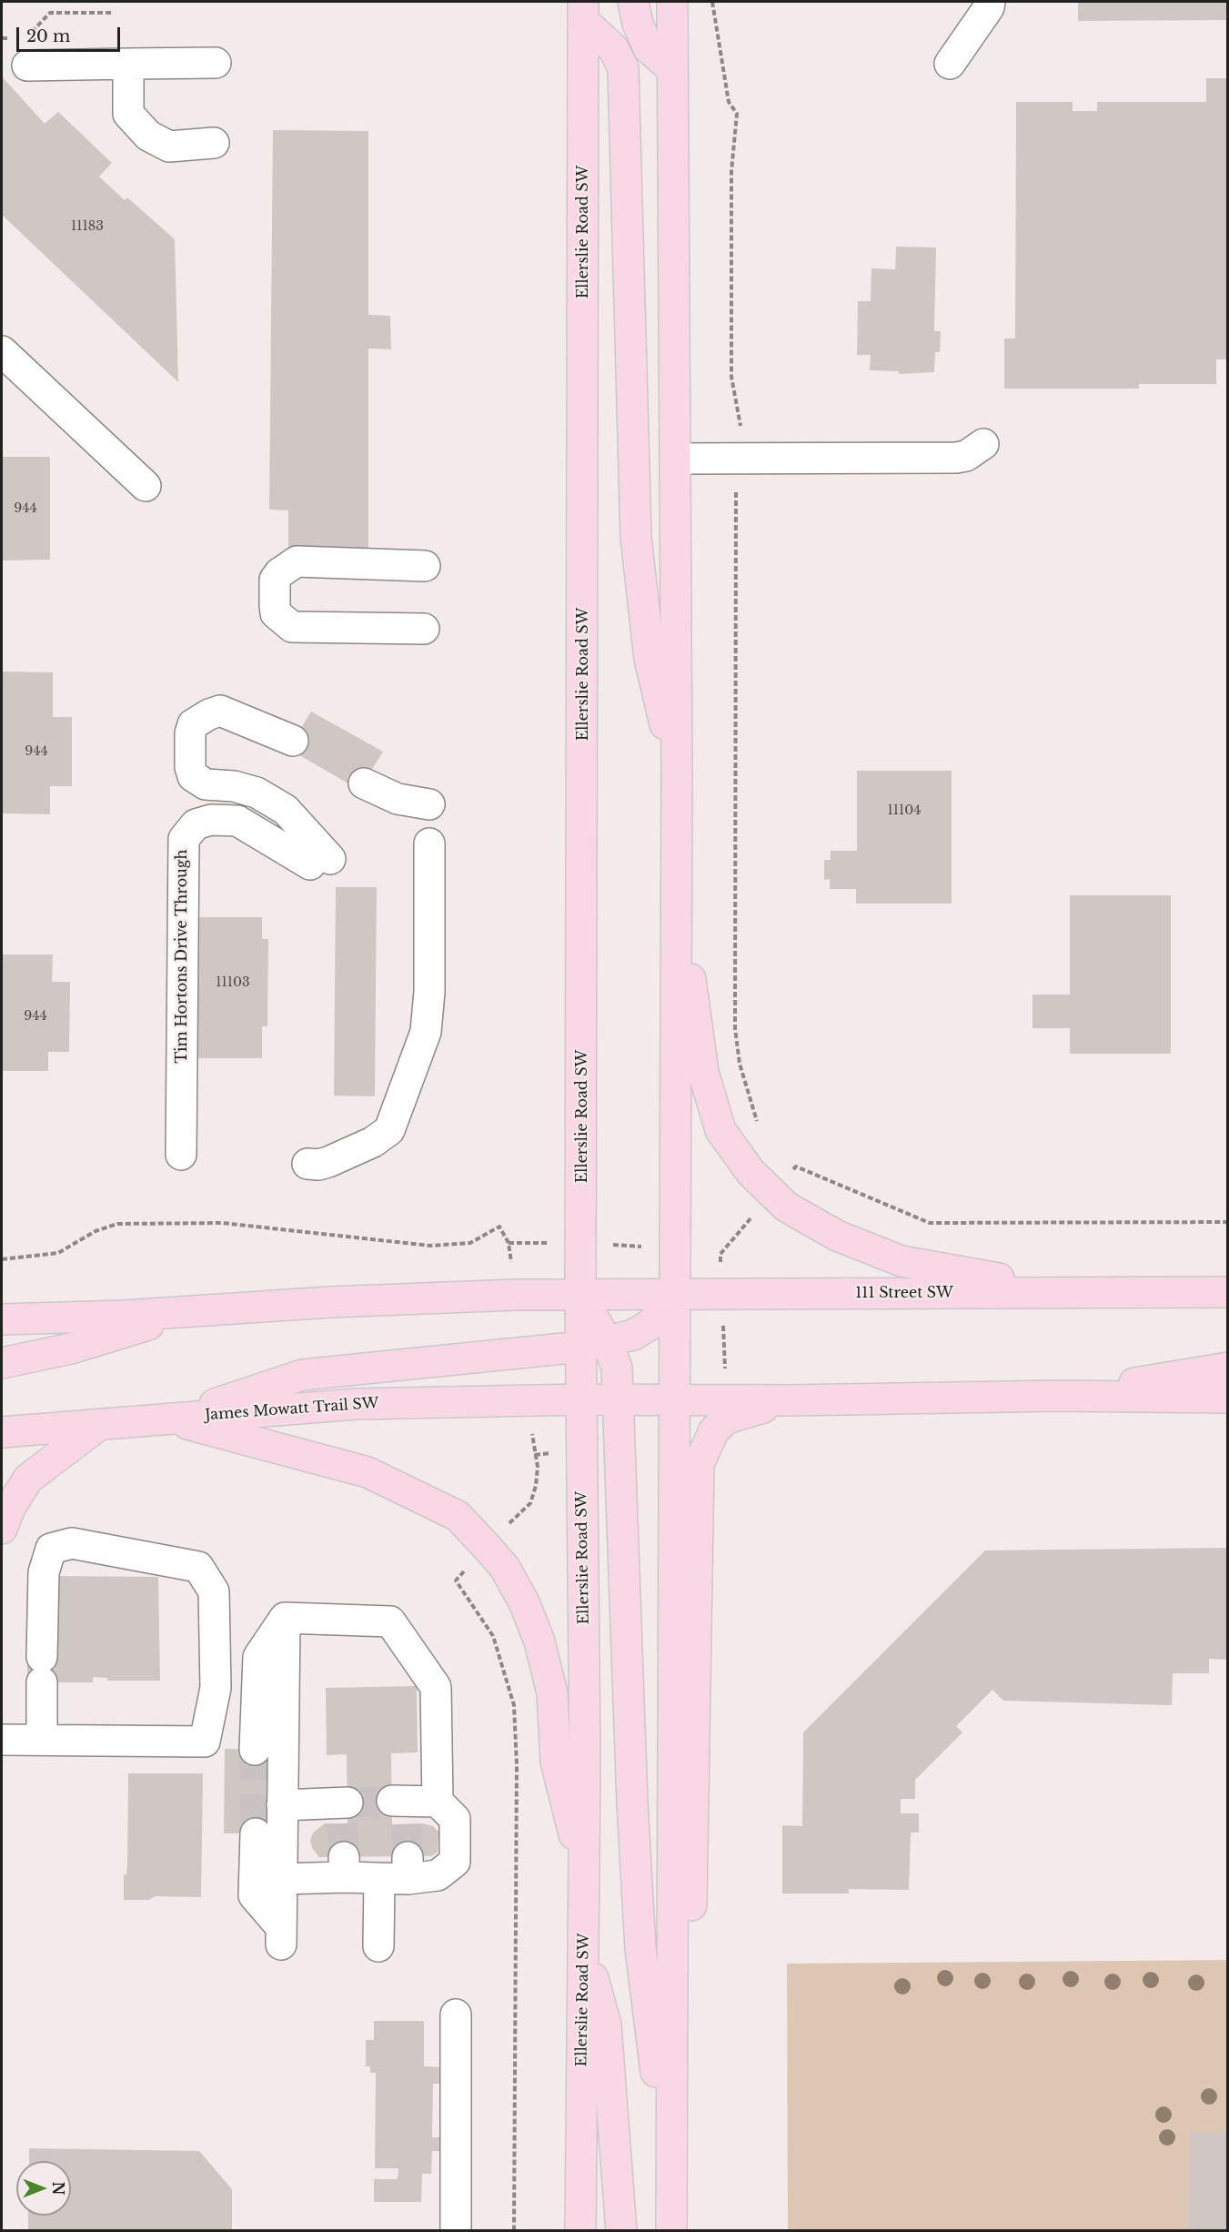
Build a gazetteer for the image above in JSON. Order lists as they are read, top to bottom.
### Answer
{
  "streets": {
    "main road": ["Ellerslie Road SW", "111 Street SW", "James Mowatt Trail SW"],
    "lane": ["Tim Hortons Drive Through"]
  },
  "crossings": [
    ["Ellerslie Road SW", "111 Street SW"],
    ["Ellerslie Road SW", "James Mowatt Trail SW"]
  ],
  "house_numbers": [
    "11183",
    "944",
    "944",
    "11104",
    "11103",
    "944"
  ],
  "scale_bar": "20 m",
  "north": "right"
}
